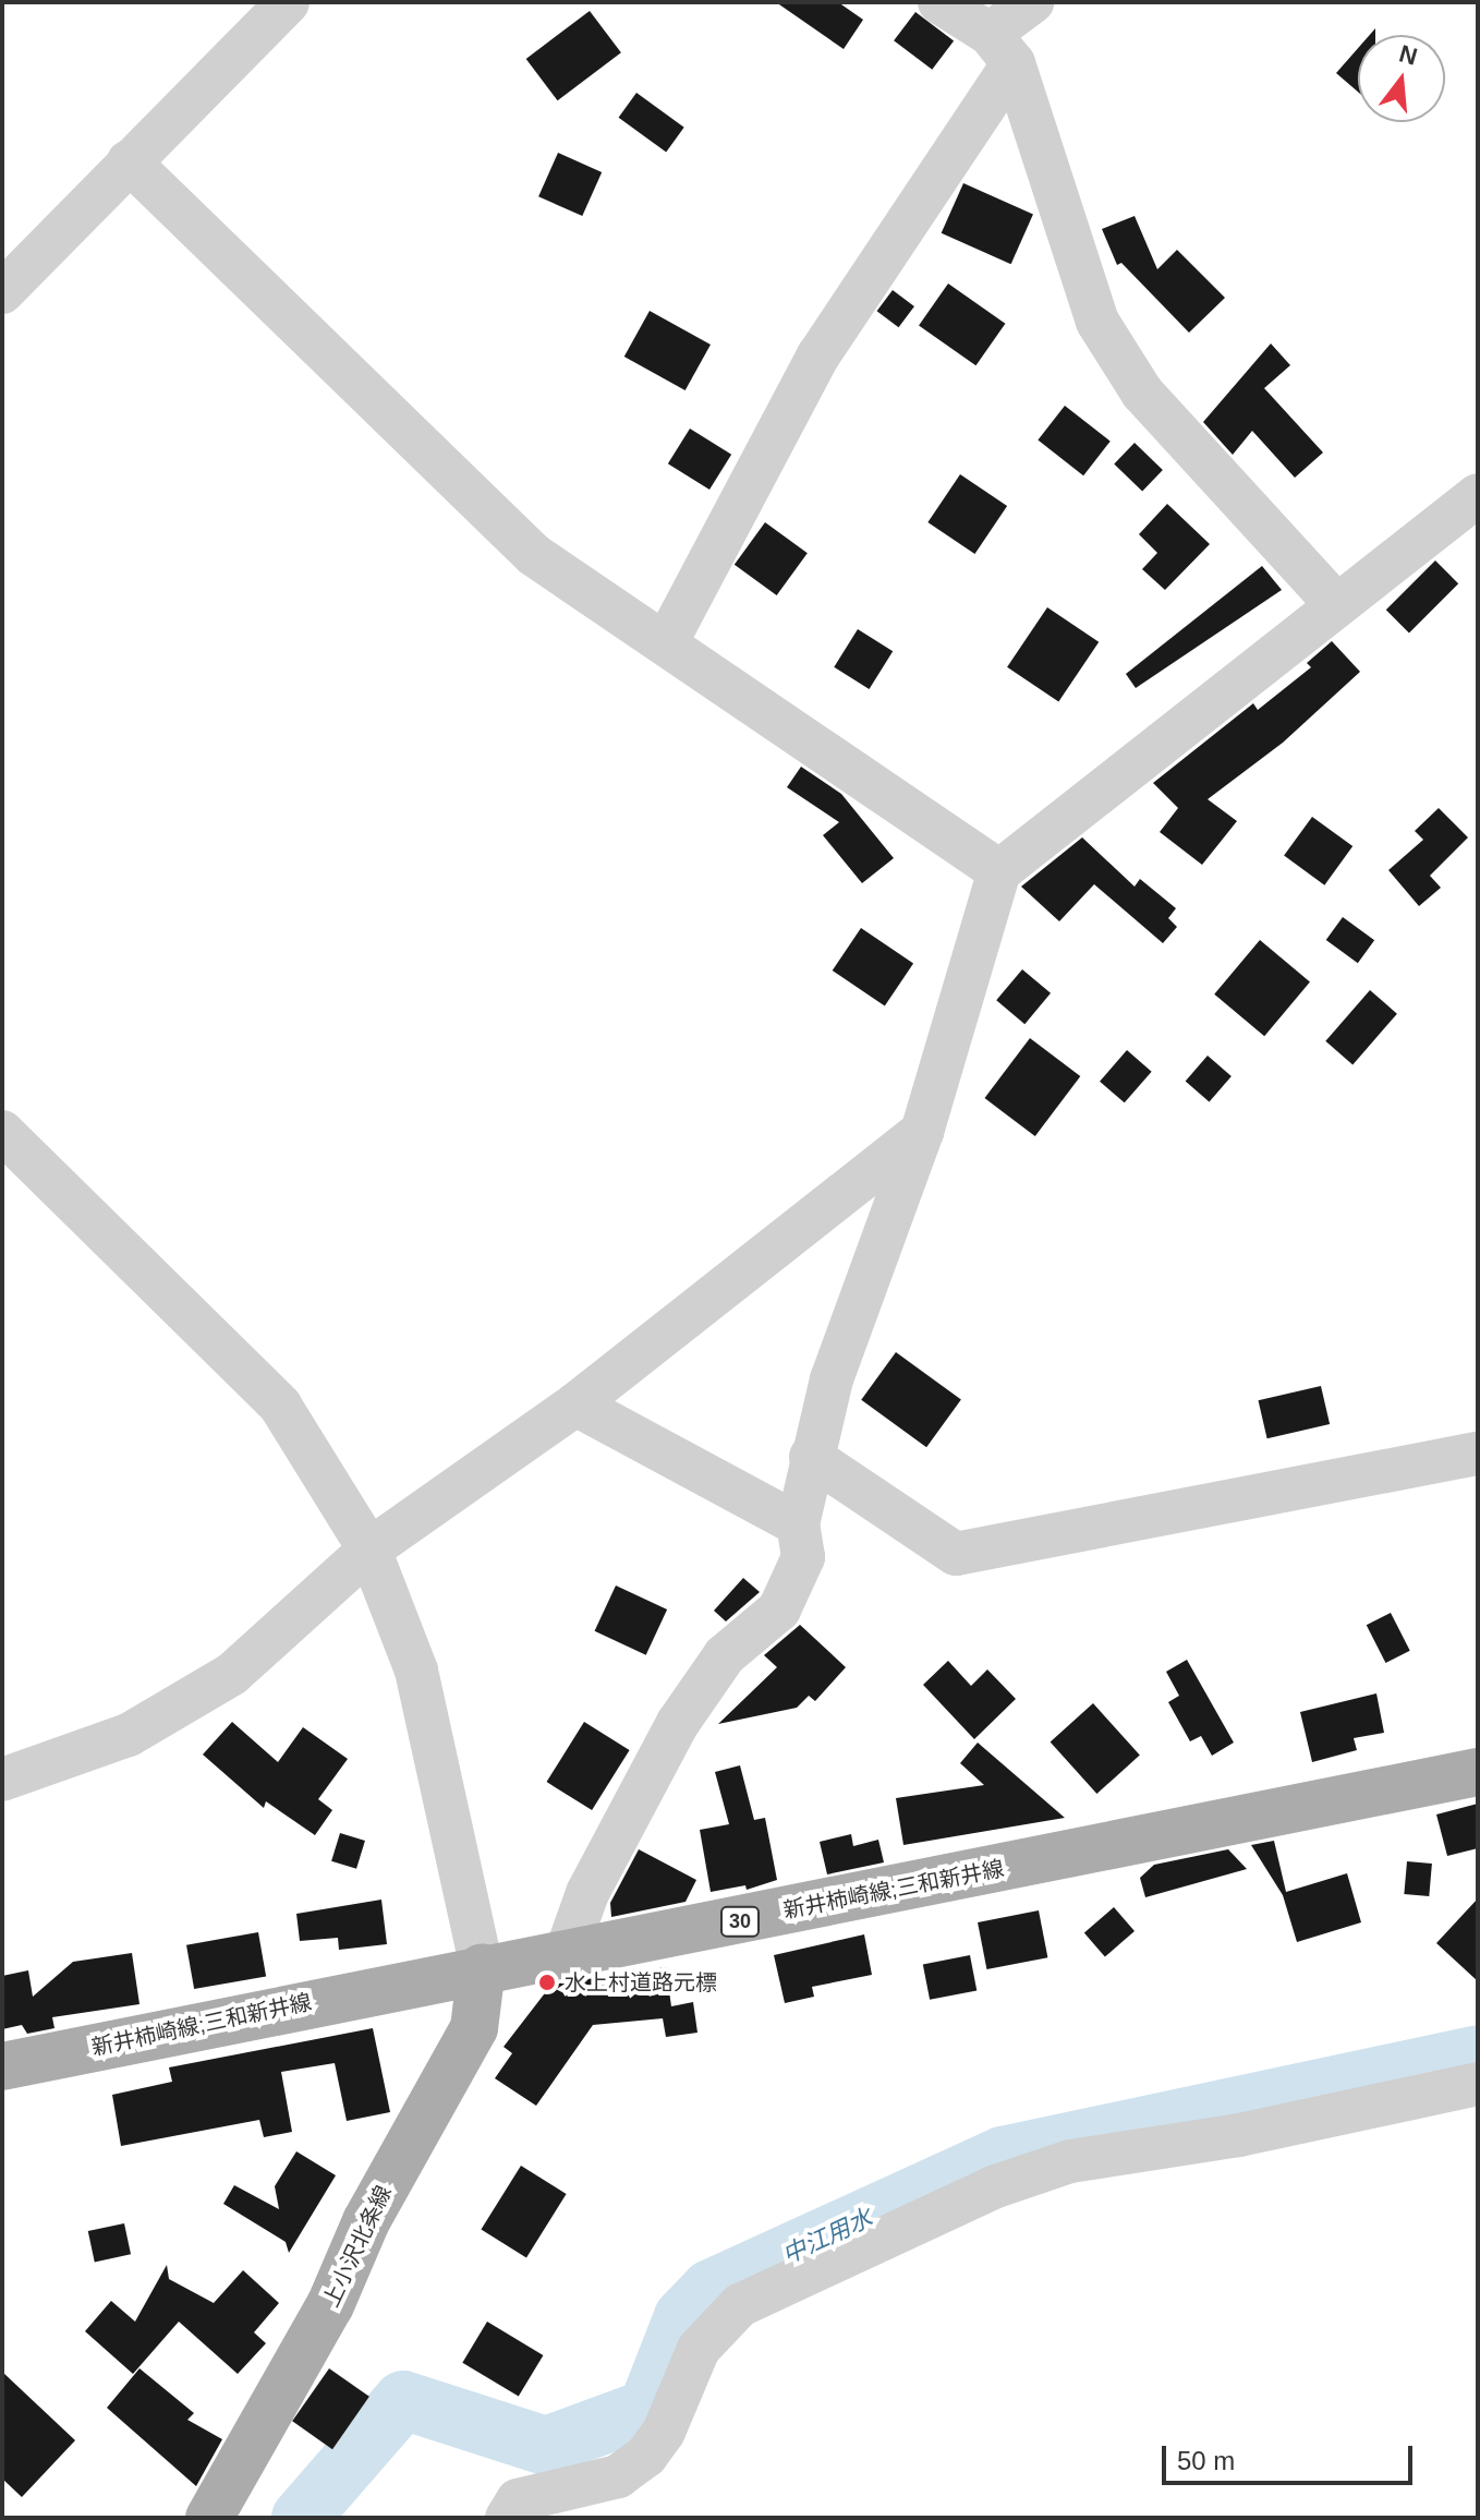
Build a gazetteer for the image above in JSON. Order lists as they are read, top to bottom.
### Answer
{
  "streets": {
    "main road": ["新井柿崎線;三和新井線", "30", "上小沢北条線"]
  },
  "crossings": [
    ["新井柿崎線;三和新井線", "上小沢北条線"]
  ],
  "water": ["中江用水"],
  "places": ["水上村道路元標"],
  "scale_bar": "50 m",
  "north": "top"
}
